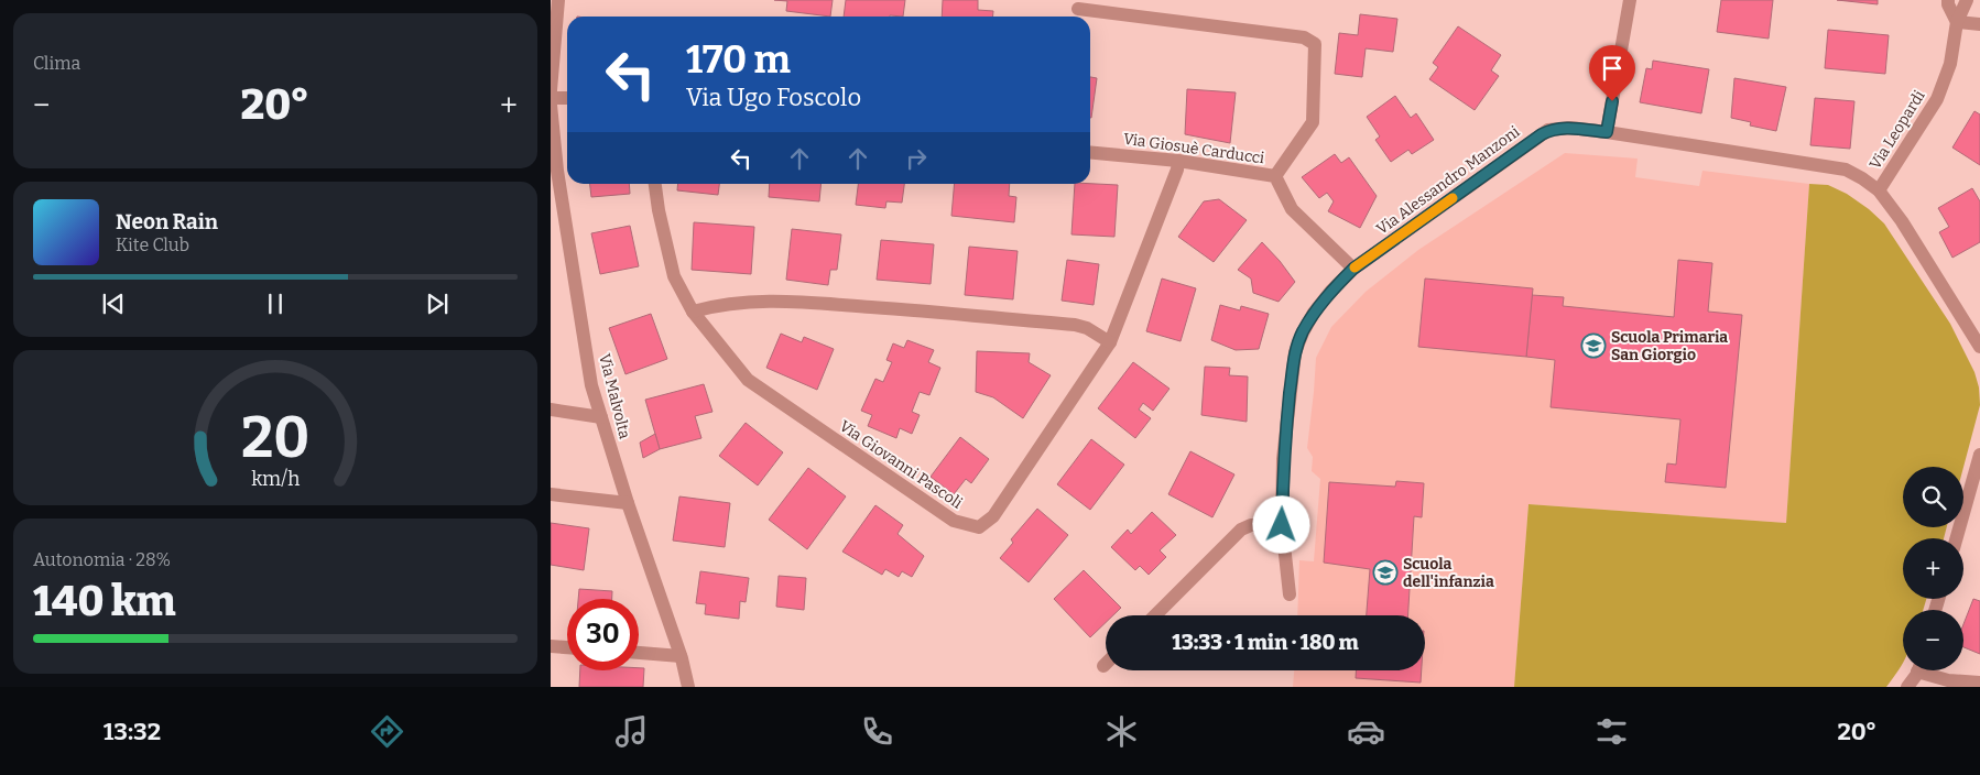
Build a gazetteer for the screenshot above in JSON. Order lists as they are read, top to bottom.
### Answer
{
  "streets": {
    "street": [
      "Via Leopardi",
      "Via Giosuè Carducci",
      "Via Alessandro Manzoni",
      "Via Malvolta",
      "Via Giovanni Pascoli"
    ]
  },
  "crossings": [
    ["Via Leopardi", "Via Alessandro Manzoni"],
    ["Via Giosuè Carducci", "Via Alessandro Manzoni"],
    ["Via Giosuè Carducci", "Via Giovanni Pascoli"]
  ],
  "places": {
    "school or university": ["Scuola Primaria San Giorgio", "Scuola dell'infanzia"]
  },
  "page": {
    "tile": [
      "Clima",
      ["Autonomia · 28%", "140 km"]
    ],
    "turn": ["170 m", "Via Ugo Foscolo"],
    "heat": ["−", "20°", "+"],
    "song": ["Neon Rain", "Kite Club"],
    "map_buttons": ["+", "−"],
    "limit": "30",
    "trip": "13:33 · 1 min · 180 m",
    "tabs": ["13:32", "20°"],
    "gauge": ["20", "km/h"]
  }
}
